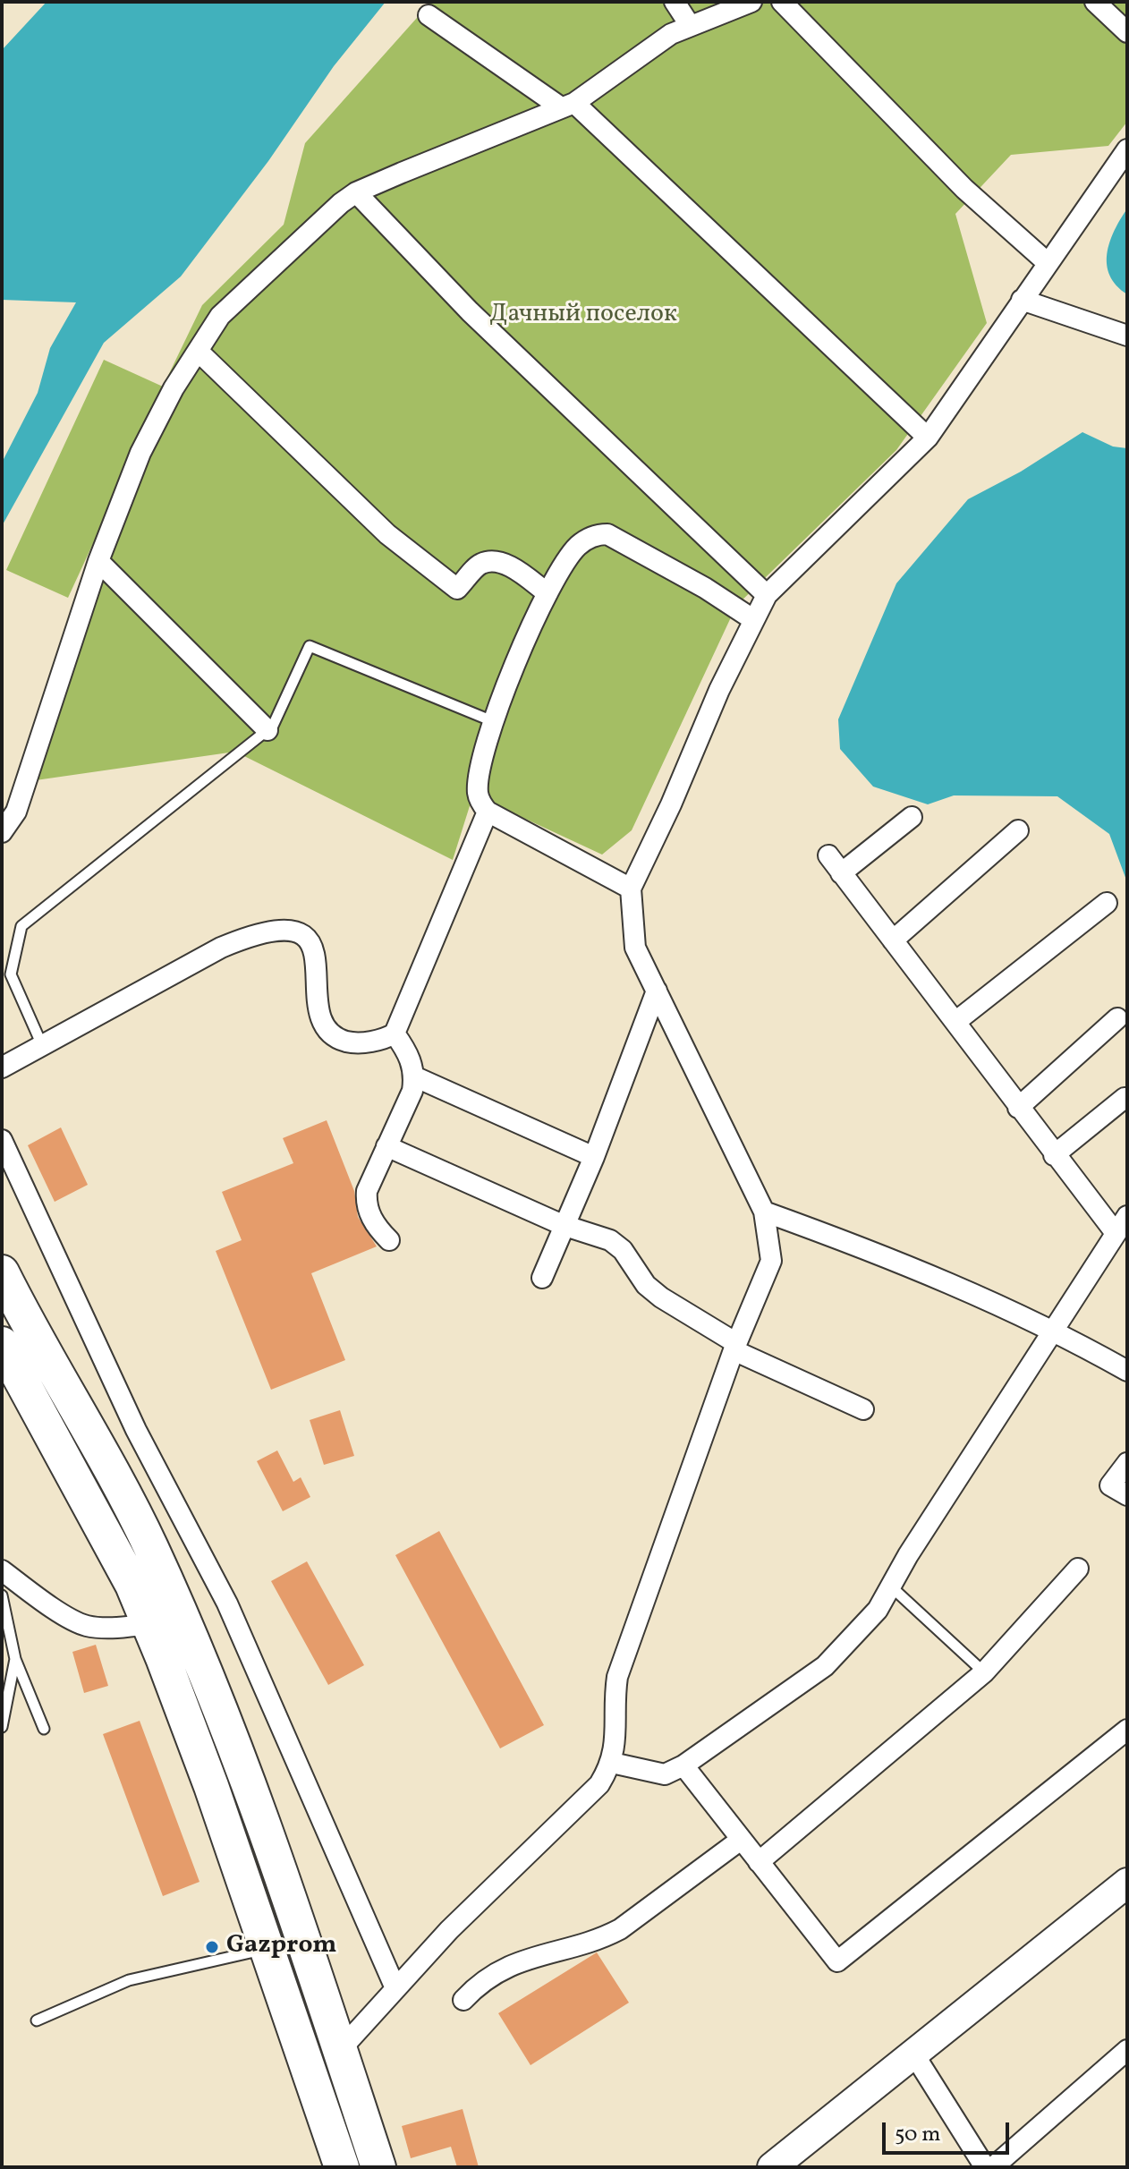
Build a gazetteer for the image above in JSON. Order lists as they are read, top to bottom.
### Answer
{
  "parks": ["Дачный поселок"],
  "places": ["Gazprom"],
  "scale_bar": "50 m"
}
